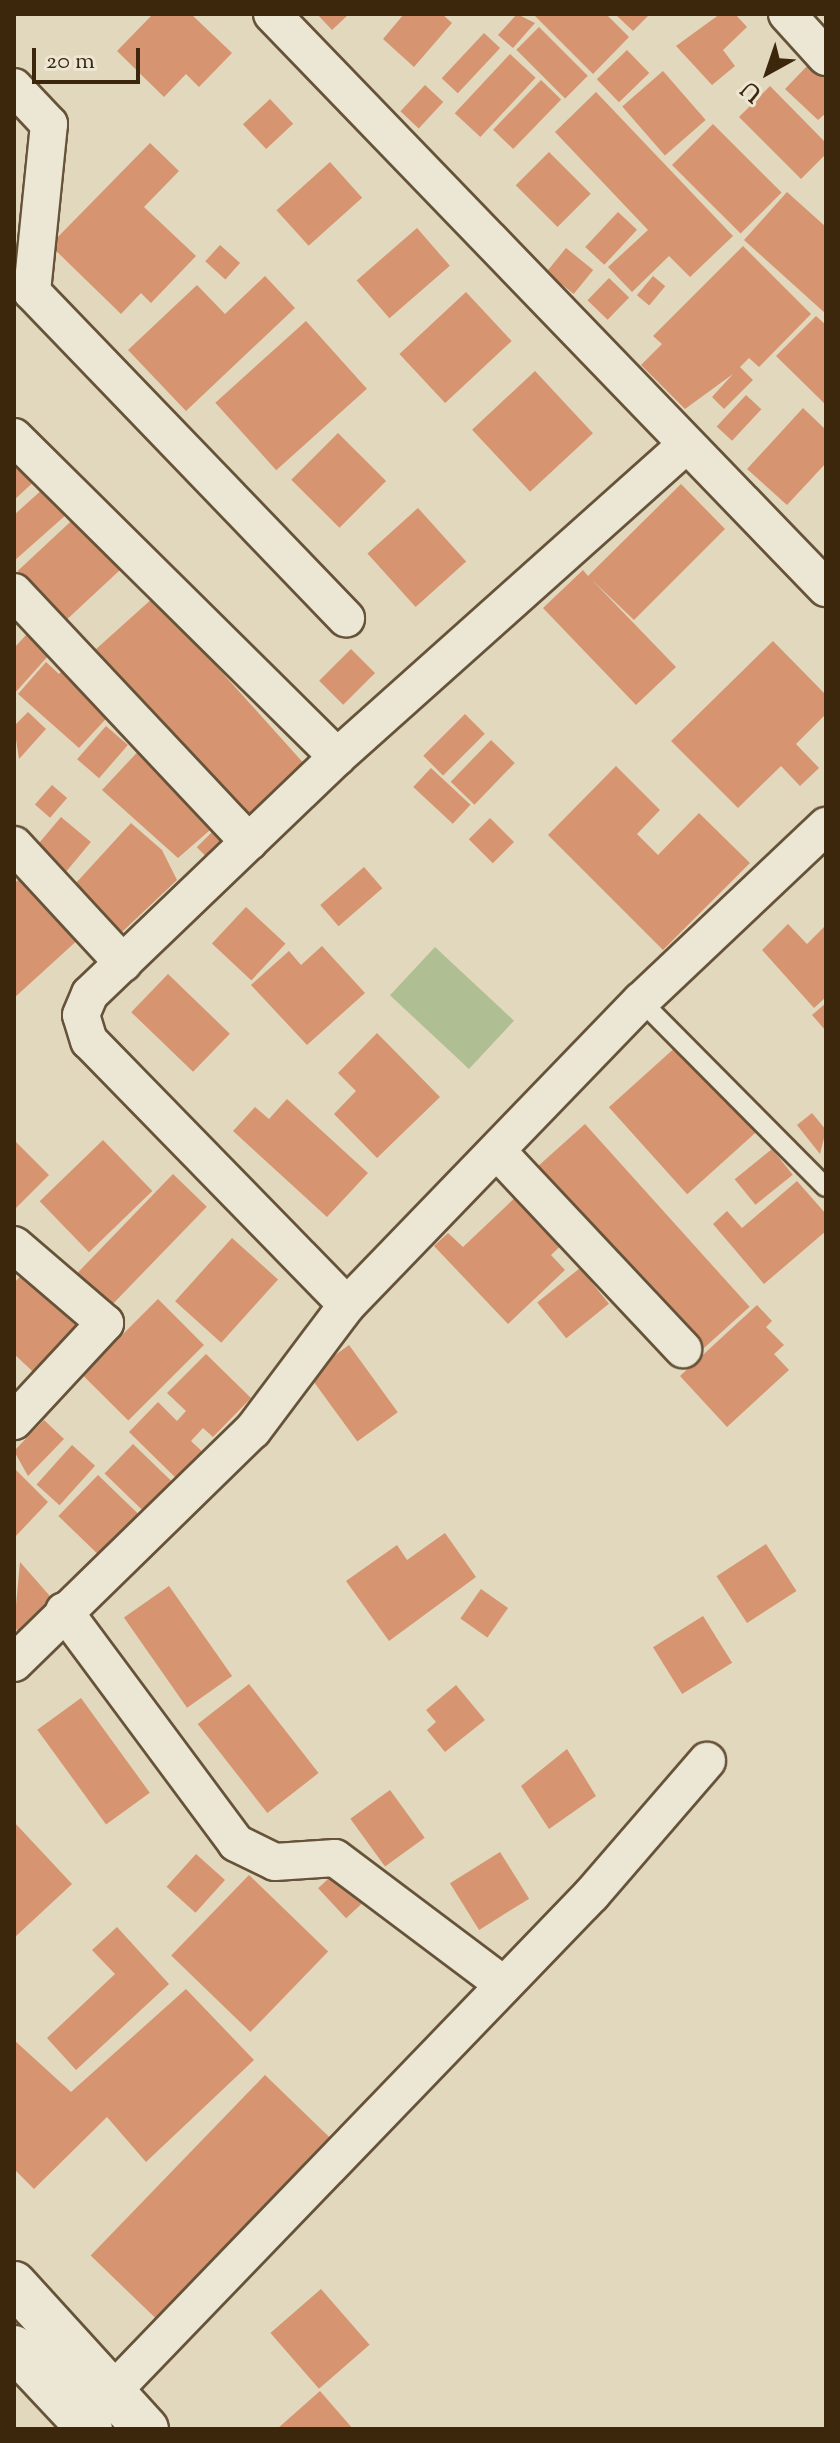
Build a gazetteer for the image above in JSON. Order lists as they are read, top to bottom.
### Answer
{
  "scale_bar": "20 m",
  "north": "bottom left"
}
